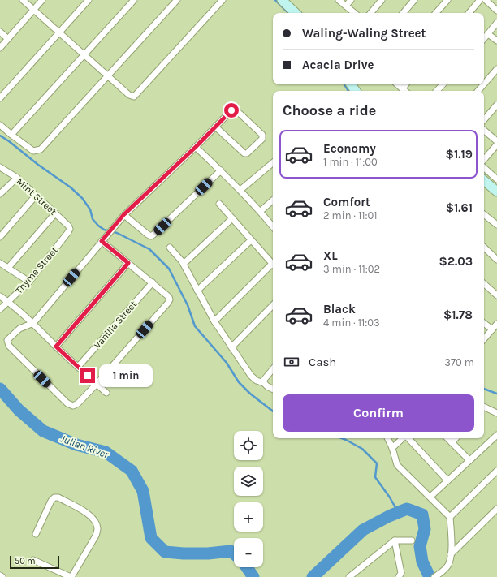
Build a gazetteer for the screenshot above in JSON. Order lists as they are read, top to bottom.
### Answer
{
  "streets": {
    "street": ["Mint Street", "Thyme Street", "Vanilla Street"]
  },
  "crossings": [
    ["Mint Street", "Thyme Street"]
  ],
  "water": ["Julian River"],
  "scale_bar": "50 m",
  "page": {
    "banner": ["Waling-Waling Street", "Acacia Drive"],
    "heading": "Choose a ride",
    "list": [
      {
        "name": "Economy",
        "note": "1 min · 11:00",
        "value": "$1.19"
      },
      {
        "name": "Comfort",
        "note": "2 min · 11:01",
        "value": "$1.61"
      },
      {
        "name": "XL",
        "note": "3 min · 11:02",
        "value": "$2.03"
      },
      {
        "name": "Black",
        "note": "4 min · 11:03",
        "value": "$1.78"
      }
    ],
    "pay": ["Cash", "370 m"],
    "bubble": "1 min",
    "buttons": "Confirm",
    "map_buttons": ["+", "−"],
    "scale": "50 m"
  }
}
